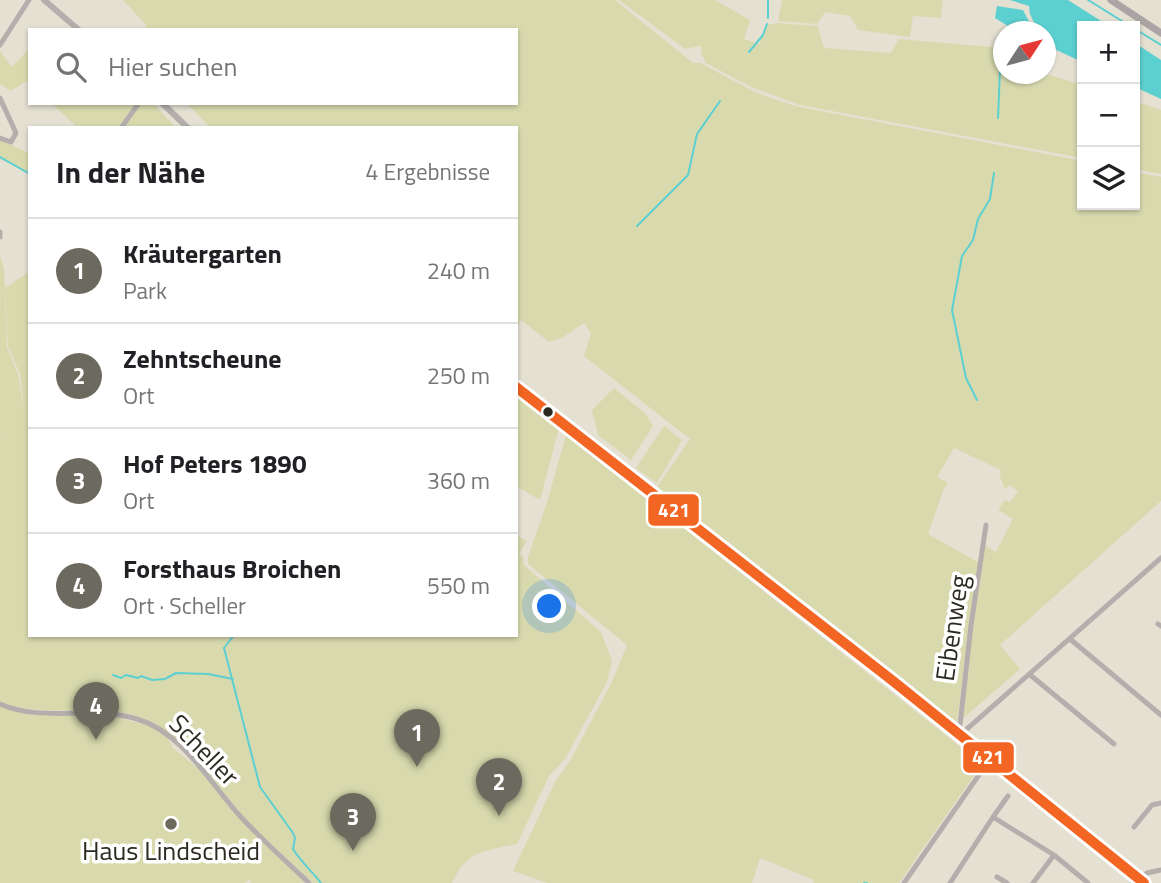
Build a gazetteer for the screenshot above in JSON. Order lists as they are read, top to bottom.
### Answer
{
  "streets": {
    "street": ["Eibenweg", "Scheller"]
  },
  "places": ["Haus Lindscheid"],
  "lines": ["transit line 421"],
  "north": "top right",
  "page": {
    "map_buttons": ["+", "−"],
    "search": "Hier suchen",
    "heading": ["In der Nähe", "4 Ergebnisse"],
    "list": [
      {
        "mark": "1",
        "name": "Kräutergarten",
        "note": "Park",
        "value": "240 m"
      },
      {
        "mark": "2",
        "name": "Zehntscheune",
        "note": "Ort",
        "value": "250 m"
      },
      {
        "mark": "3",
        "name": "Hof Peters 1890",
        "note": "Ort",
        "value": "360 m"
      },
      {
        "mark": "4",
        "name": "Forsthaus Broichen",
        "note": "Ort · Scheller",
        "value": "550 m"
      }
    ],
    "pins": [
      "4",
      "1",
      "2",
      "3"
    ]
  }
}
